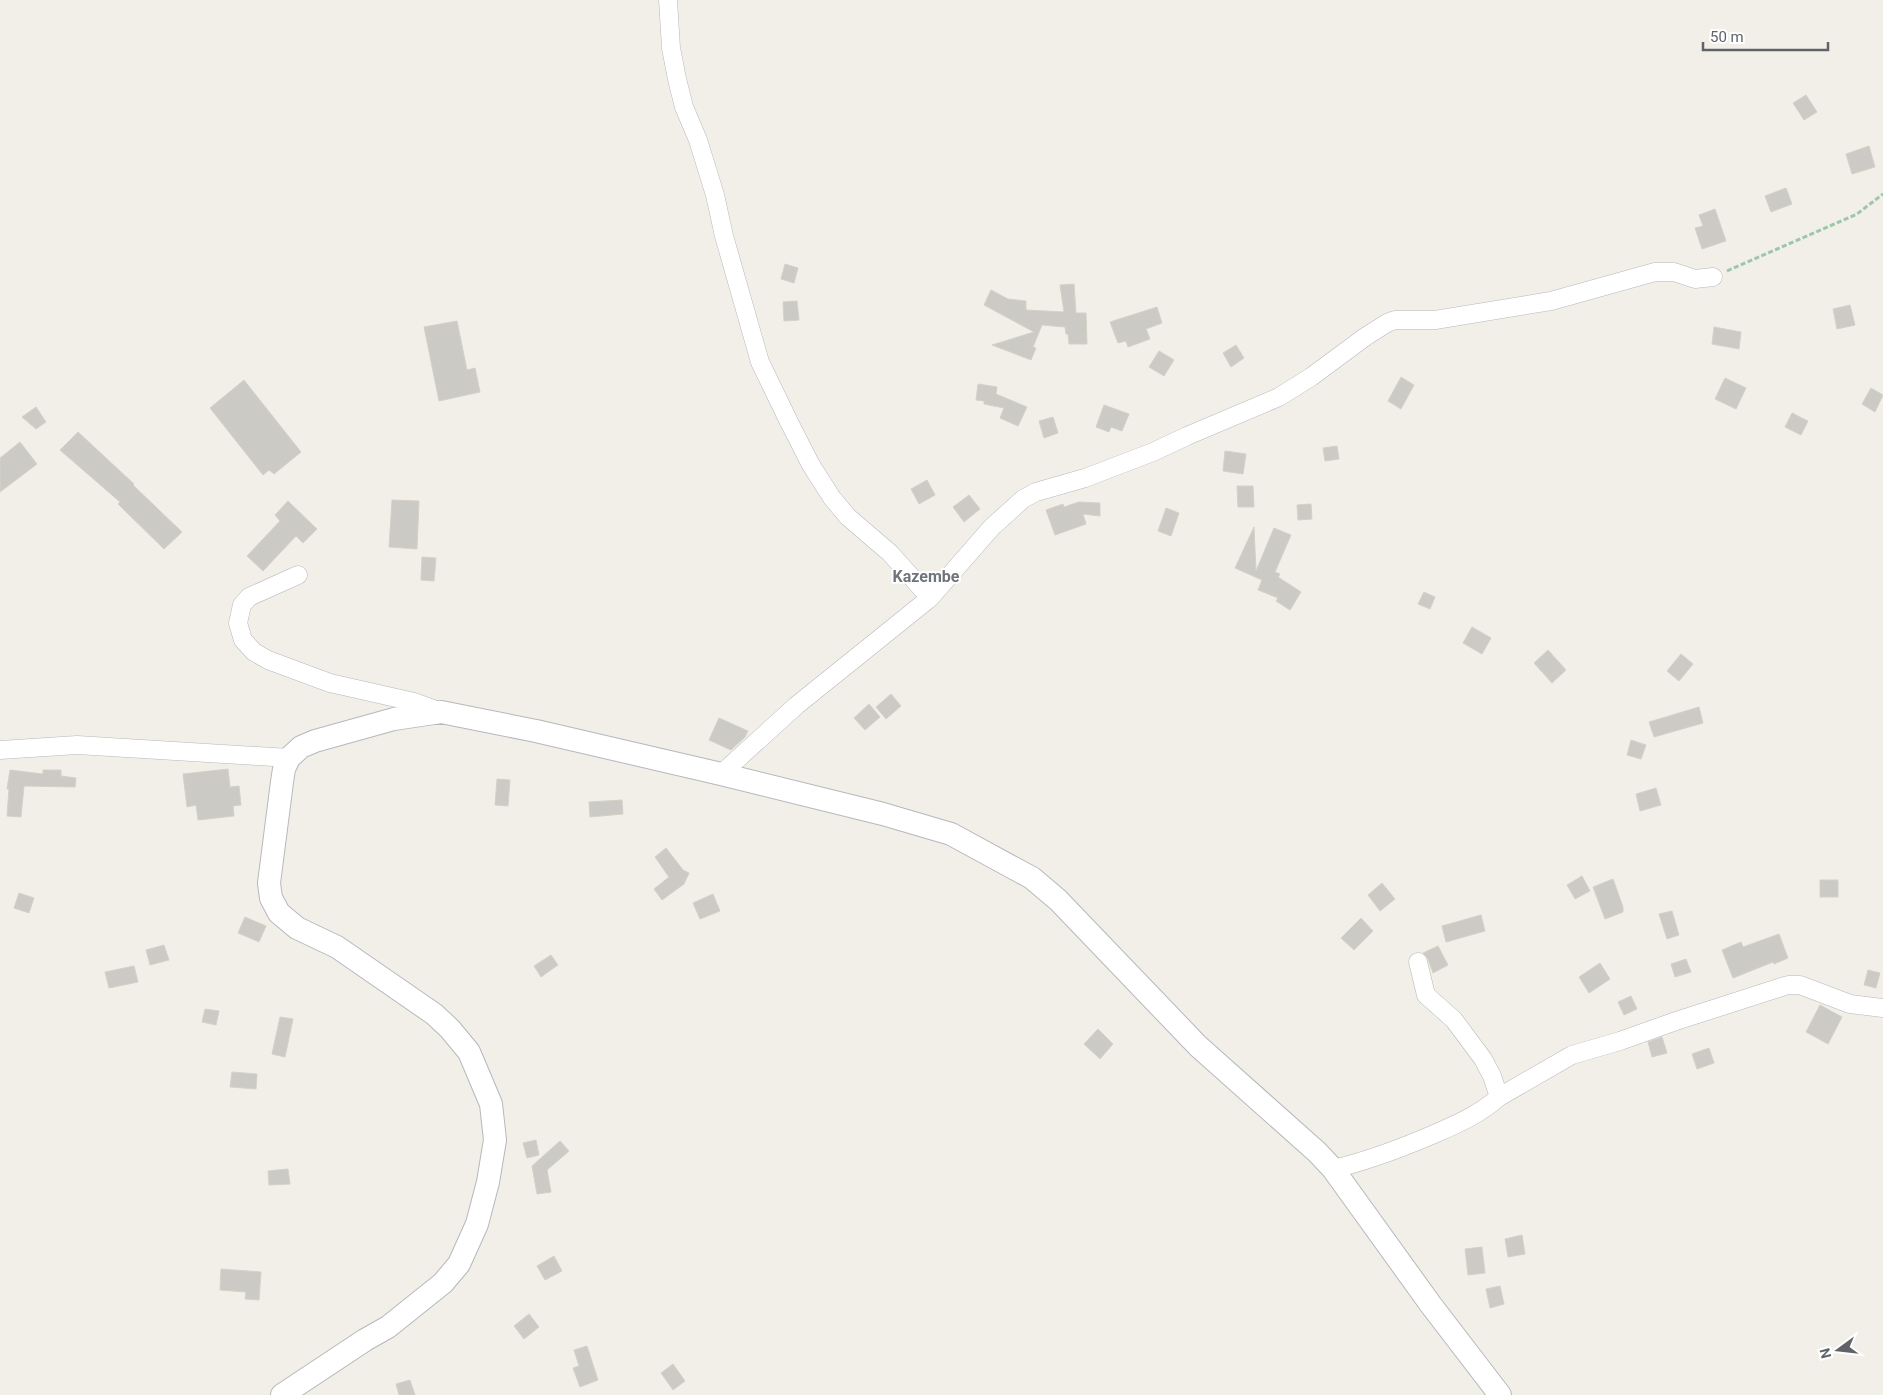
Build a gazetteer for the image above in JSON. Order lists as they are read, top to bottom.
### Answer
{
  "districts": ["Kazembe"],
  "scale_bar": "50 m",
  "north": "left"
}
